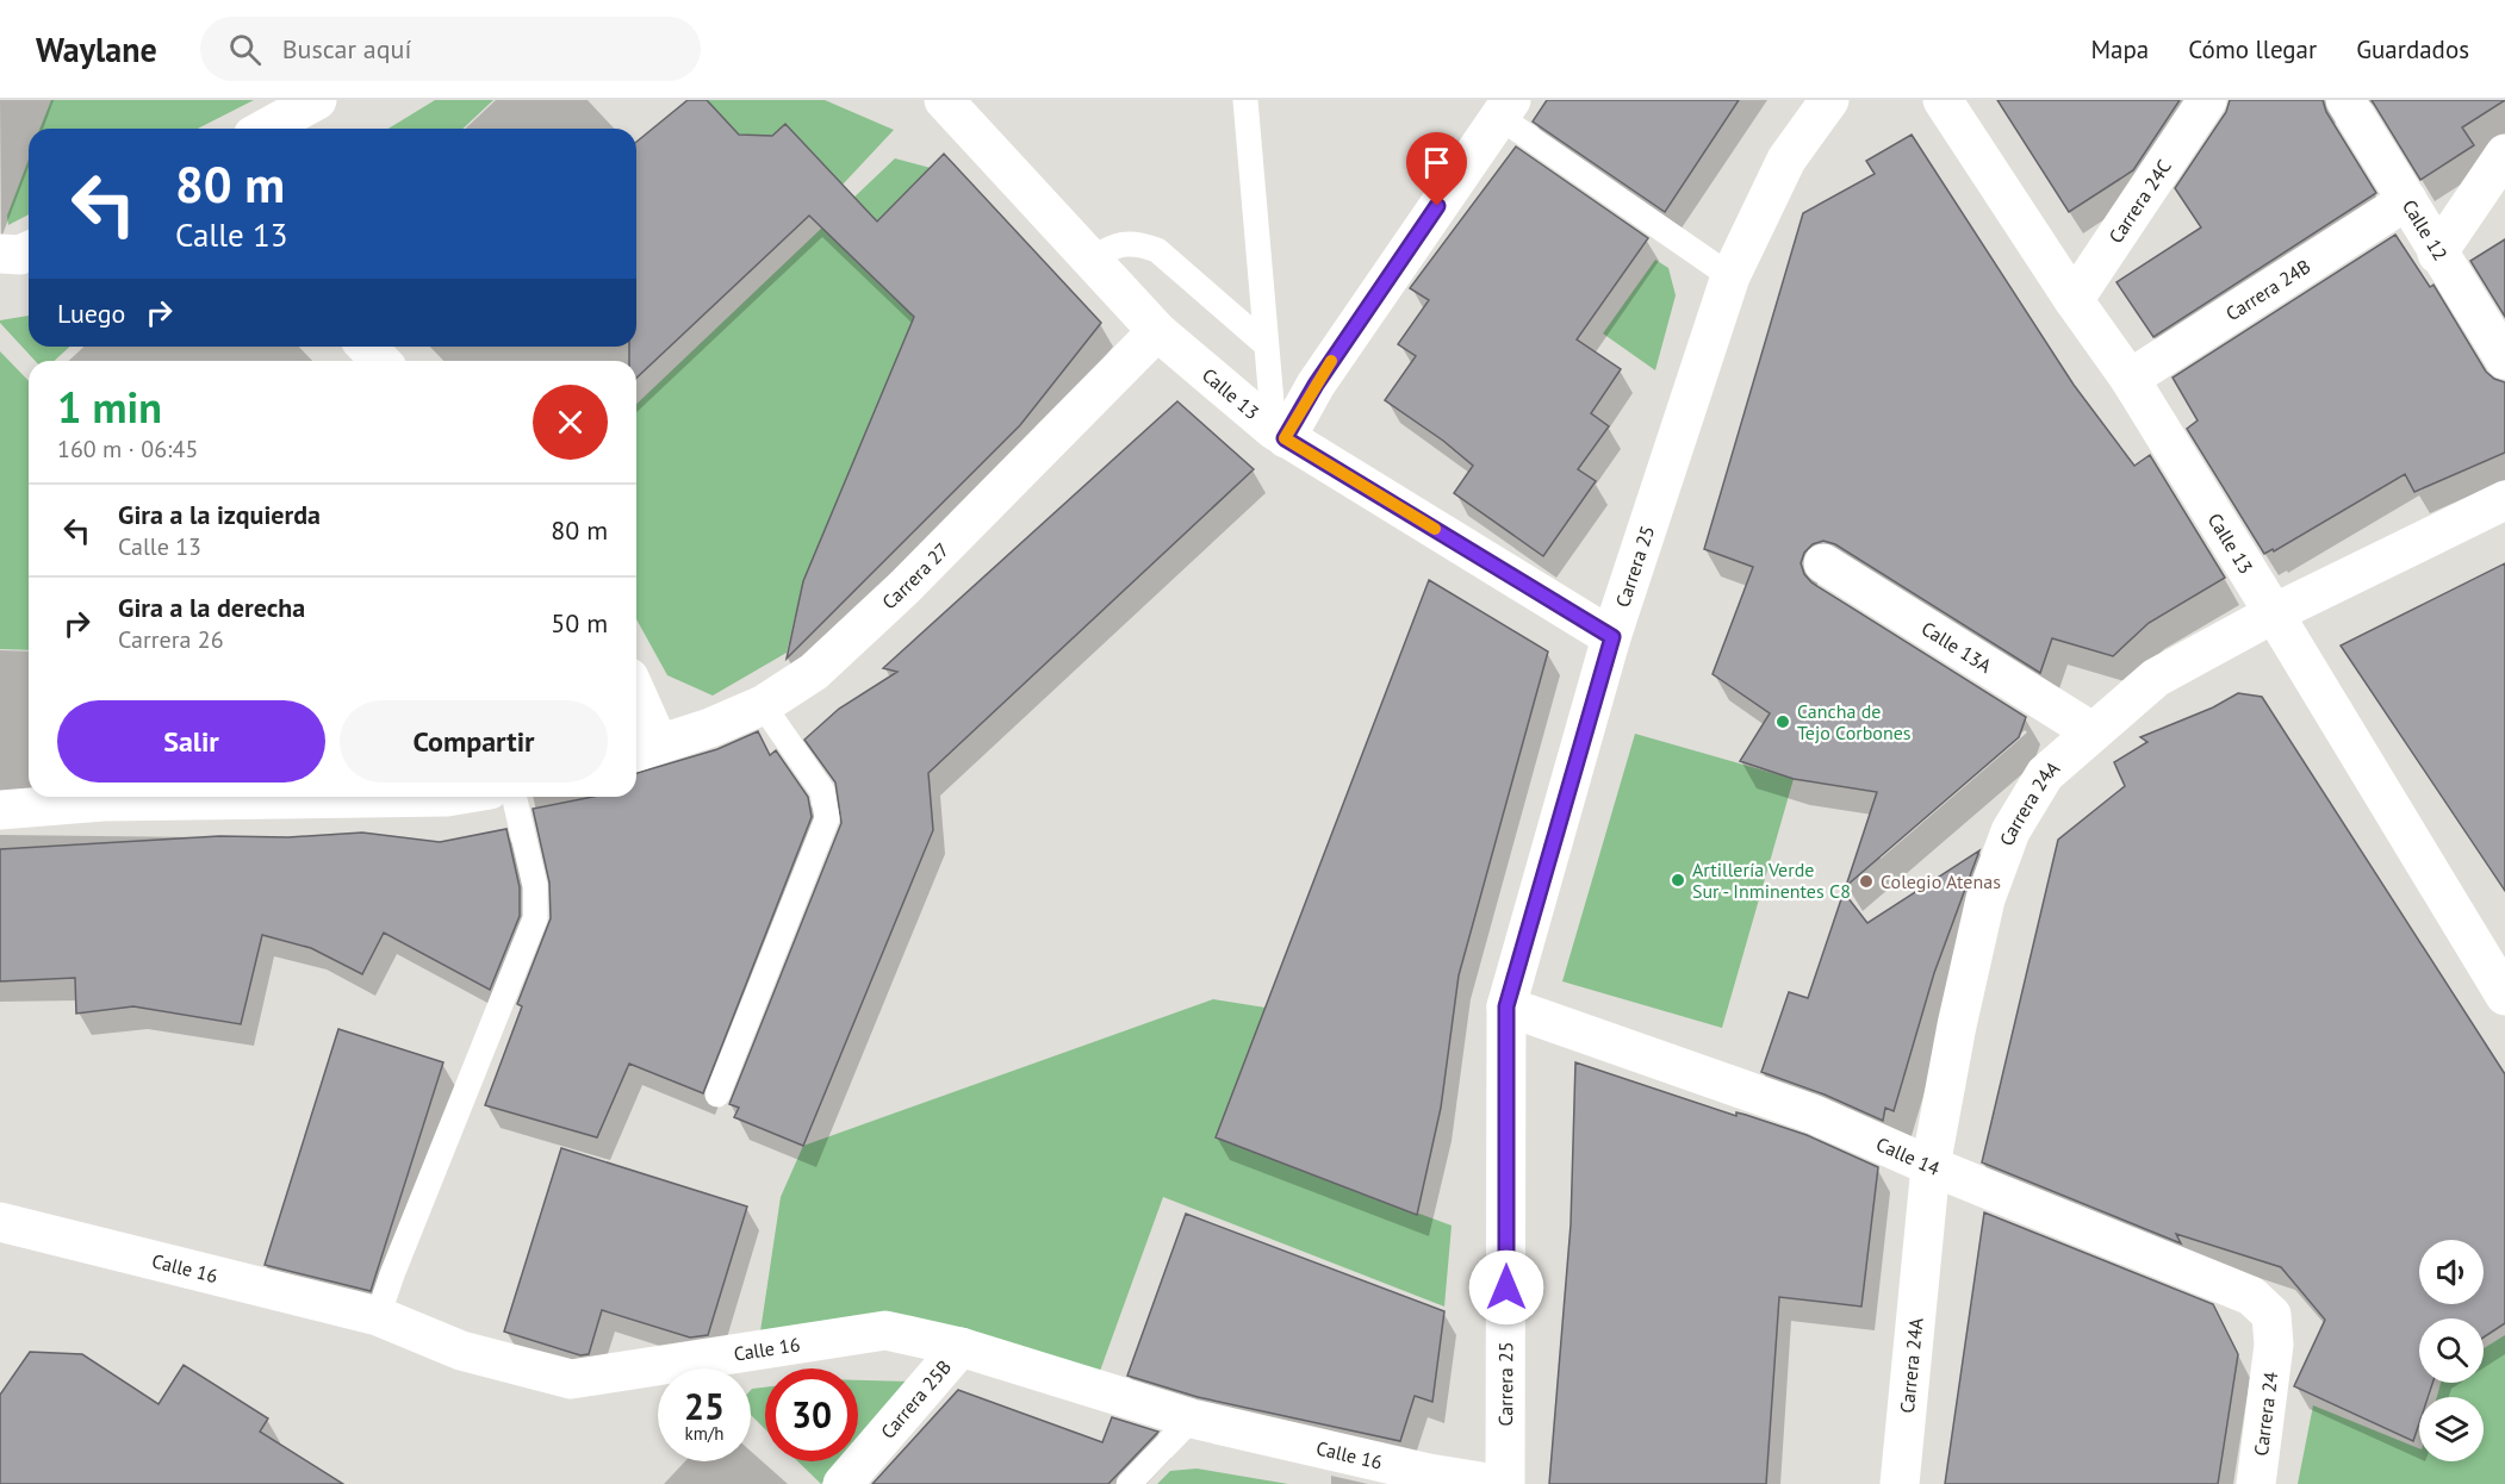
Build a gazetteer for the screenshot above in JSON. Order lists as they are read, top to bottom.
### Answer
{
  "streets": {
    "street": [
      "Carrera 24C",
      "Calle 12",
      "Carrera 24B",
      "Calle 13",
      "Carrera 25",
      "Carrera 27",
      "Calle 13A",
      "Carrera 24A",
      "Calle 14",
      "Calle 16",
      "Carrera 25B",
      "Carrera 24"
    ]
  },
  "crossings": [
    ["Carrera 24C", "Calle 13"],
    ["Calle 12", "Carrera 24B"],
    ["Carrera 24B", "Calle 13"],
    ["Calle 13", "Carrera 25"],
    ["Calle 13", "Carrera 27"],
    ["Calle 13", "Carrera 24A"],
    ["Carrera 25", "Calle 14"],
    ["Calle 13A", "Carrera 24A"],
    ["Carrera 24A", "Calle 14"],
    ["Calle 14", "Carrera 24"],
    ["Calle 16", "Carrera 25B"]
  ],
  "places": ["Cancha de Tejo Corbones", "Artillería Verde Sur - Inminentes C8", "Colegio Atenas"],
  "page": {
    "header": "Waylane",
    "search": "Buscar aquí",
    "nav": ["Mapa", "Cómo llegar", "Guardados"],
    "turn": ["80 m", "Calle 13"],
    "then": "Luego",
    "heading": ["1 min", "160 m · 06:45"],
    "list": [
      {
        "name": "Gira a la izquierda",
        "note": "Calle 13",
        "value": "80 m"
      },
      {
        "name": "Gira a la derecha",
        "note": "Carrera 26",
        "value": "50 m"
      }
    ],
    "buttons": ["Salir", "Compartir"],
    "speed": "25 km/h",
    "limit": "30"
  }
}
